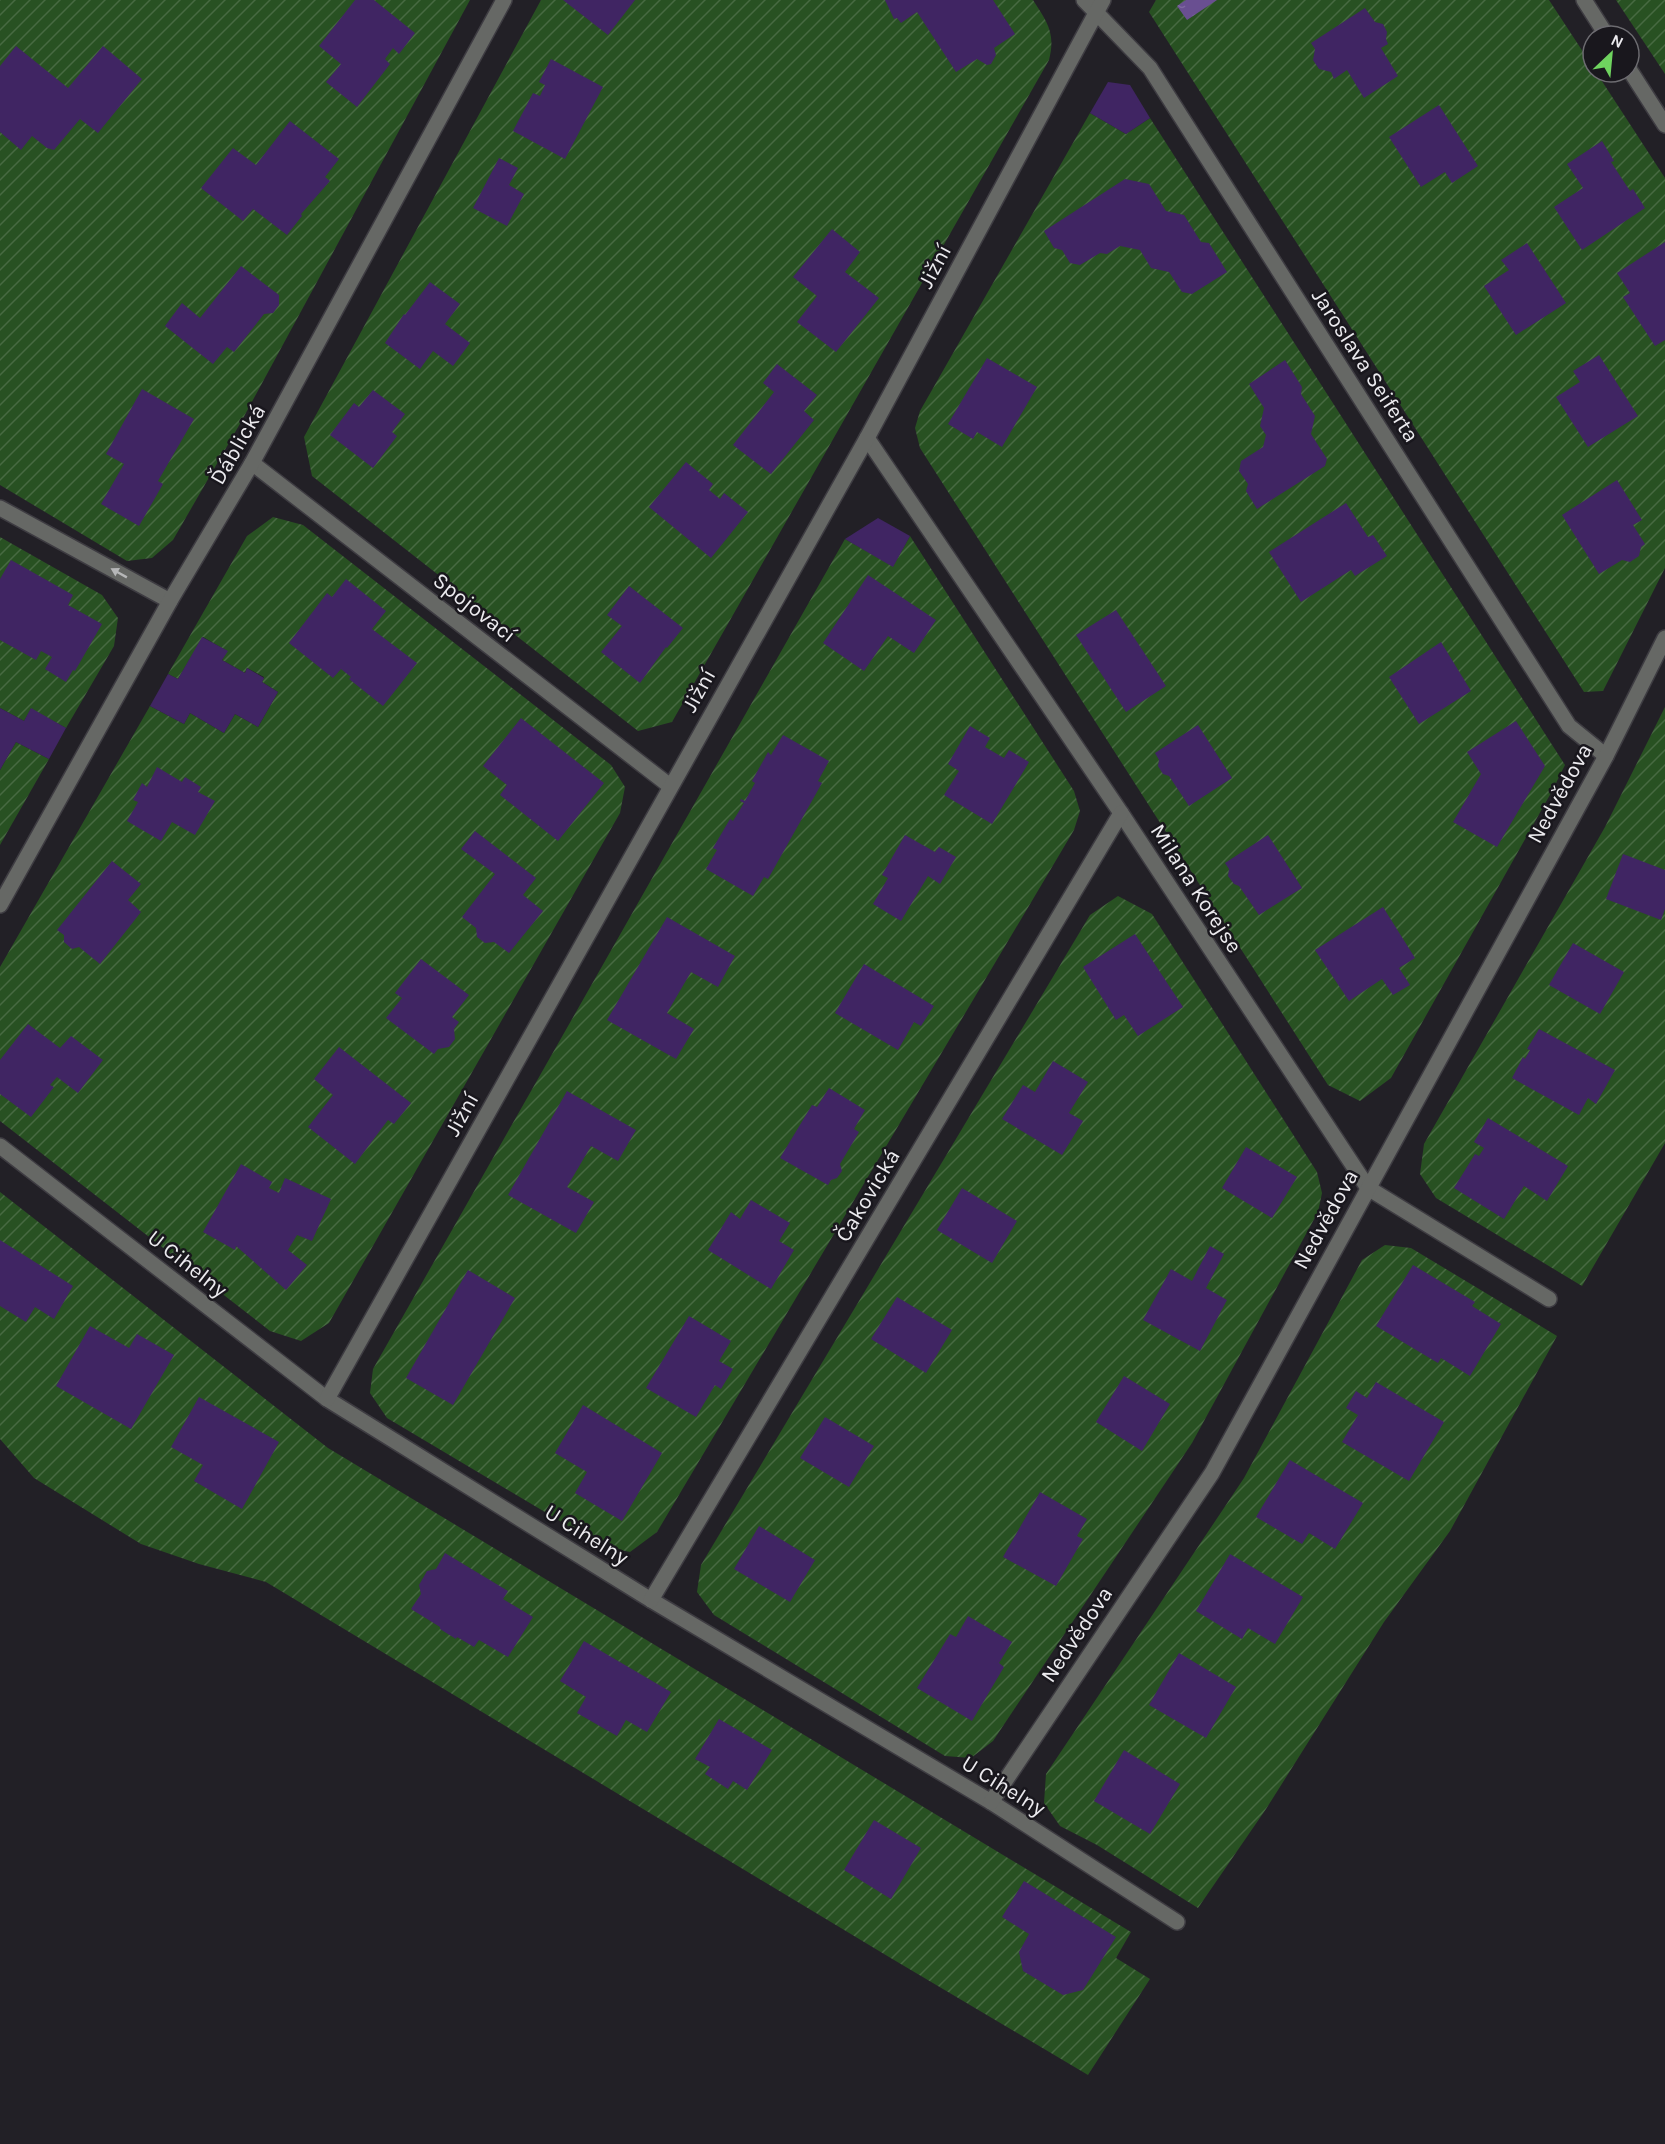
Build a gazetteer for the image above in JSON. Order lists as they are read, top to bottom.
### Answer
{
  "streets": {
    "street": [
      "Jižní",
      "Jaroslava Seiferta",
      "Ďáblická",
      "Spojovací",
      "Nedvědova",
      "Milana Korejse",
      "Čakovická",
      "U Cihelny"
    ]
  },
  "crossings": [
    ["Jižní", "Jaroslava Seiferta"],
    ["Jižní", "Spojovací"],
    ["Jižní", "Milana Korejse"],
    ["Jižní", "U Cihelny"],
    ["Jaroslava Seiferta", "Nedvědova"],
    ["Ďáblická", "Spojovací"],
    ["Nedvědova", "Milana Korejse"],
    ["Nedvědova", "U Cihelny"],
    ["Milana Korejse", "Čakovická"],
    ["Čakovická", "U Cihelny"]
  ],
  "north": "top right"
}
